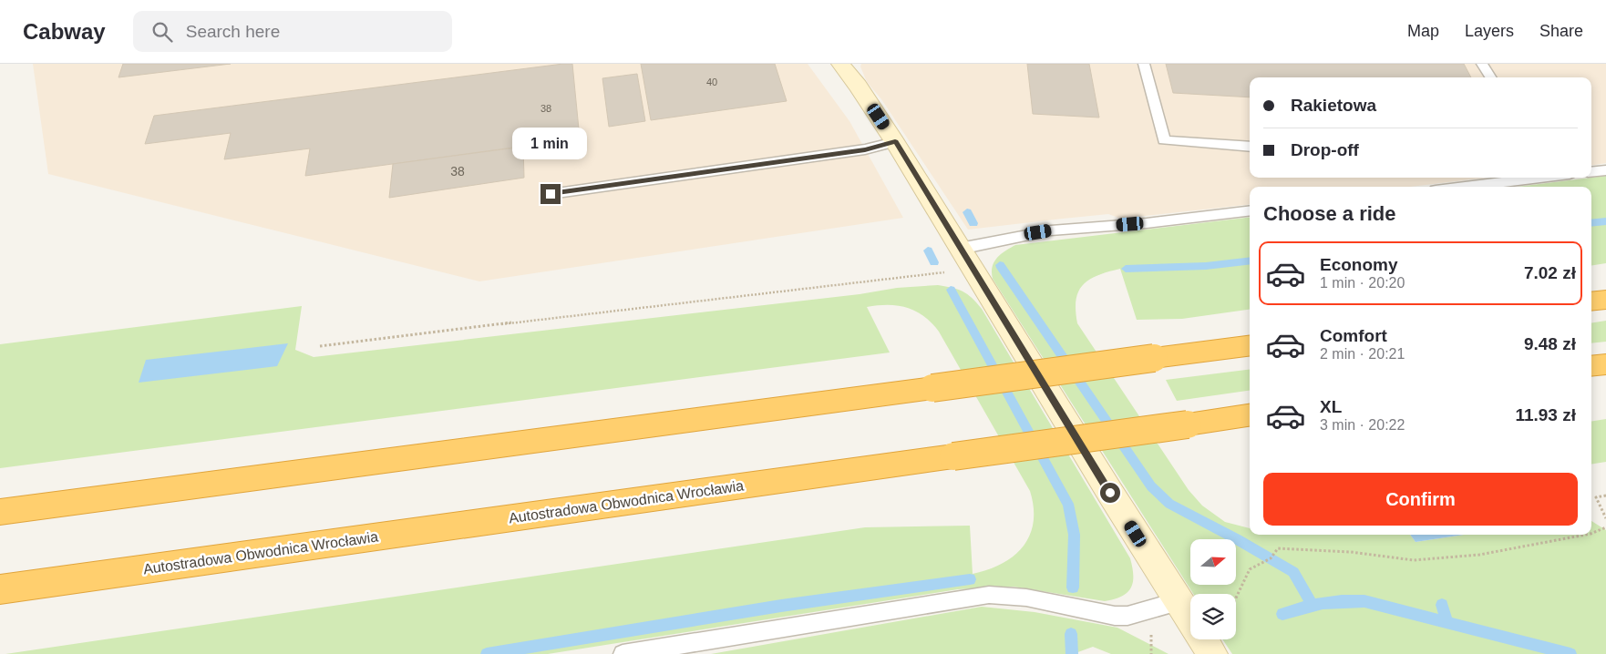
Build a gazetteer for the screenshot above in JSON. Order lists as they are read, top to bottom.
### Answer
{
  "streets": {
    "highway": ["Autostradowa Obwodnica Wrocławia"]
  },
  "house_numbers": ["40", "38", "38"],
  "north": "right",
  "page": {
    "header": "Cabway",
    "search": "Search here",
    "nav": ["Map", "Layers", "Share"],
    "banner": ["Rakietowa", "Drop-off"],
    "bubble": "1 min",
    "heading": "Choose a ride",
    "list": [
      {
        "name": "Economy",
        "note": "1 min · 20:20",
        "value": "7.02 zł"
      },
      {
        "name": "Comfort",
        "note": "2 min · 20:21",
        "value": "9.48 zł"
      },
      {
        "name": "XL",
        "note": "3 min · 20:22",
        "value": "11.93 zł"
      }
    ],
    "buttons": "Confirm"
  }
}
